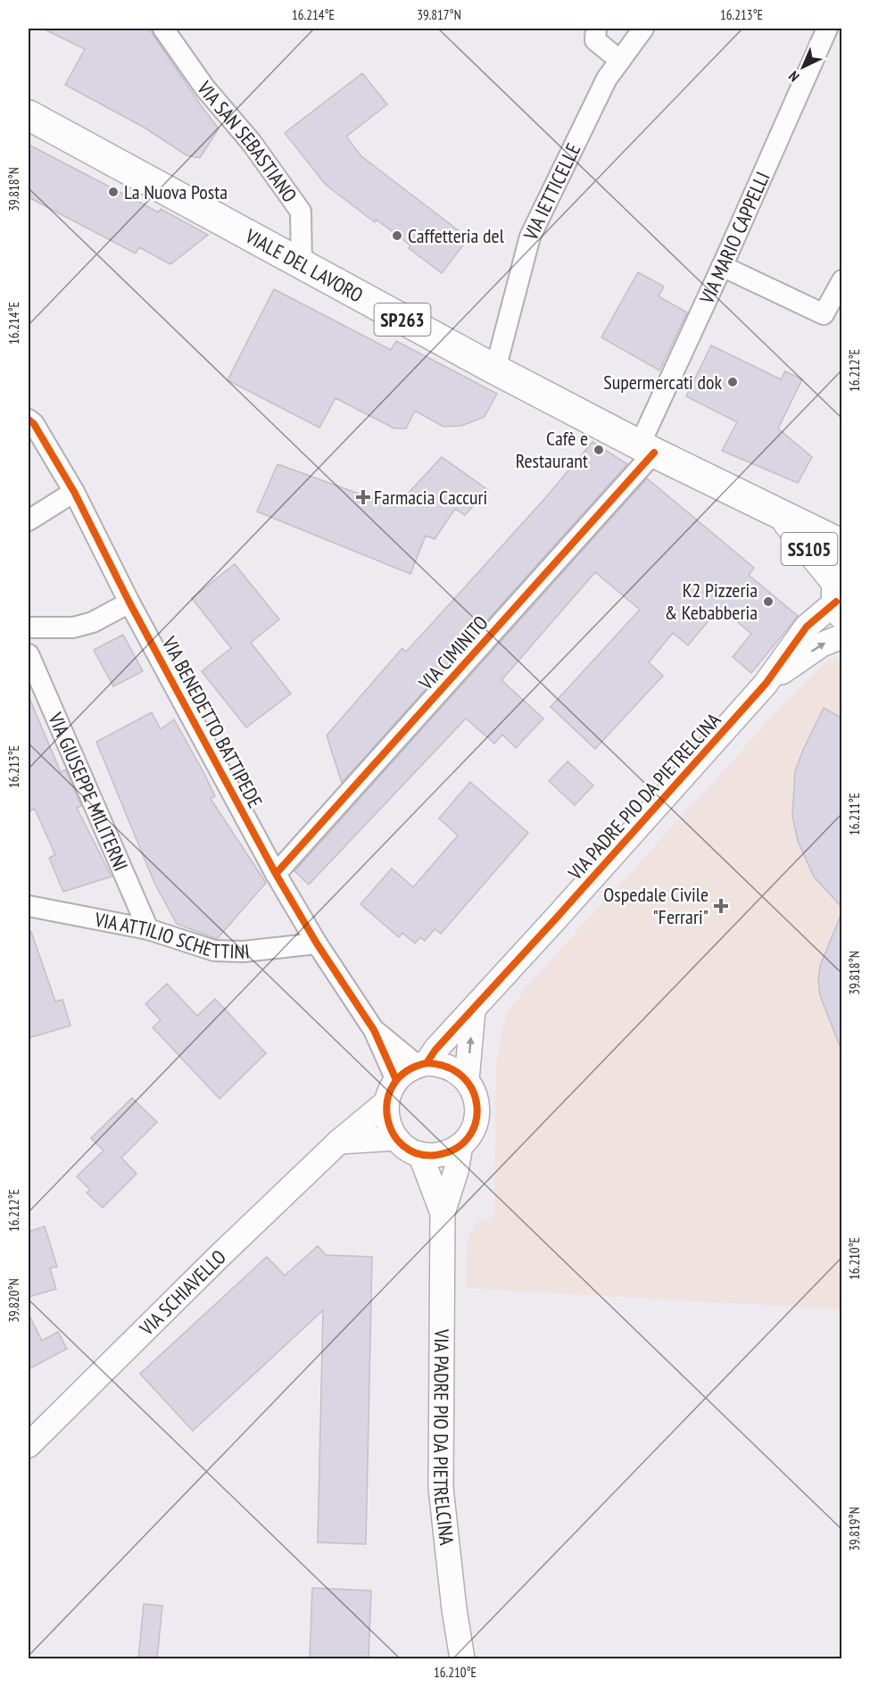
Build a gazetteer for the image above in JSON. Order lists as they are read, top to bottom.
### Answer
{
  "streets": {
    "main road": ["VIALE DEL LAVORO", "SP263", "SS105"],
    "street": [
      "VIA SAN SEBASTIANO",
      "VIA IETTICELLE",
      "VIA MARIO CAPPELLI",
      "VIA CIMINITO",
      "VIA BENEDETTO BATTIPEDE",
      "VIA GIUSEPPE MILITERNI",
      "VIA PADRE PIO DA PIETRELCINA",
      "VIA ATTILIO SCHETTINI",
      "VIA SCHIAVELLO"
    ]
  },
  "crossings": [
    ["VIA SAN SEBASTIANO", "VIALE DEL LAVORO"],
    ["VIA IETTICELLE", "VIALE DEL LAVORO"],
    ["VIA MARIO CAPPELLI", "VIALE DEL LAVORO"],
    ["VIA MARIO CAPPELLI", "VIA CIMINITO"],
    ["VIALE DEL LAVORO", "VIA CIMINITO"],
    ["VIALE DEL LAVORO", "VIA PADRE PIO DA PIETRELCINA"],
    ["VIA CIMINITO", "VIA BENEDETTO BATTIPEDE"],
    ["VIA BENEDETTO BATTIPEDE", "VIA ATTILIO SCHETTINI"],
    ["VIA GIUSEPPE MILITERNI", "VIA ATTILIO SCHETTINI"],
    ["VIA PADRE PIO DA PIETRELCINA", "VIA SCHIAVELLO"]
  ],
  "places": {
    "other": [
      "La Nuova Posta",
      "Caffetteria del",
      "Supermercati dok",
      "Cafè e Restaurant",
      "K2 Pizzeria & Kebabberia"
    ],
    "health": ["Farmacia Caccuri", "Ospedale Civile \"Ferrari\""]
  },
  "north": "bottom left",
  "coordinates": [
    "16.214°E",
    "39.817°N",
    "16.213°E",
    "39.818°N",
    "16.212°E",
    "16.211°E",
    "16.210°E",
    "39.820°N",
    "39.819°N"
  ]
}
